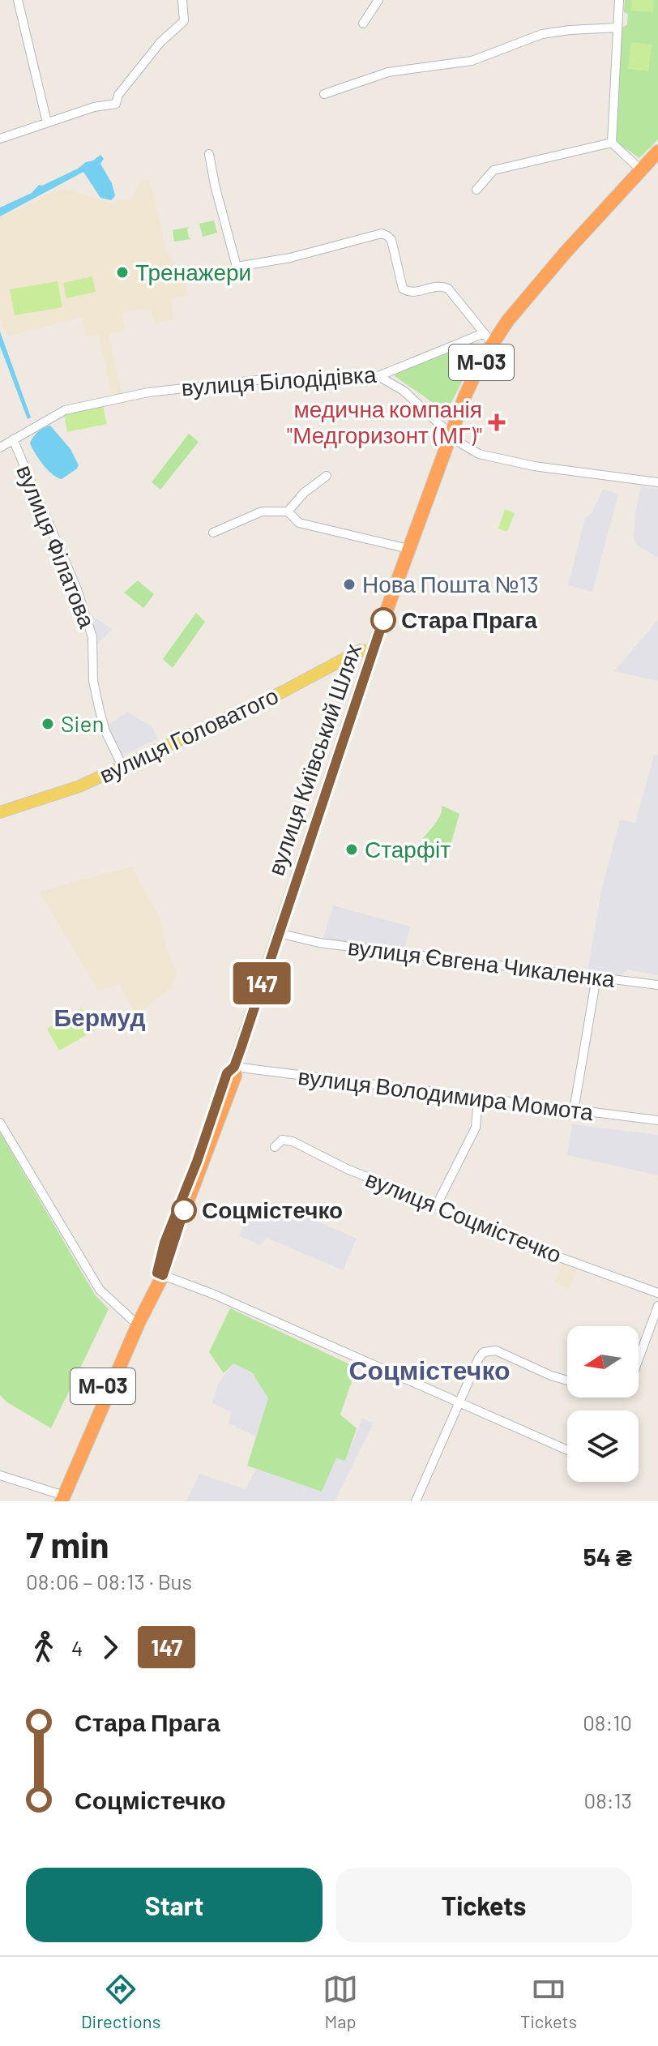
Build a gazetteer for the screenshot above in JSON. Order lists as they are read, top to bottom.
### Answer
{
  "streets": {
    "highway": ["М-03", "вулиця Київський Шлях"],
    "main road": ["вулиця Головатого"],
    "street": [
      "вулиця Білодідівка",
      "вулиця Філатова",
      "вулиця Євгена Чикаленка",
      "вулиця Володимира Момота",
      "вулиця Соцмістечко"
    ]
  },
  "crossings": [
    ["вулиця Білодідівка", "вулиця Філатова"],
    ["вулиця Білодідівка", "вулиця Київський Шлях"],
    ["вулиця Філатова", "вулиця Головатого"],
    ["вулиця Головатого", "вулиця Київський Шлях"],
    ["вулиця Київський Шлях", "вулиця Євгена Чикаленка"],
    ["вулиця Київський Шлях", "вулиця Володимира Момота"]
  ],
  "districts": ["Бермуд", "Соцмістечко"],
  "places": {
    "other": [
      "Тренажери",
      "Нова Пошта №13",
      "Стара Прага",
      "Sien",
      "Старфіт",
      "Соцмістечко"
    ],
    "health": ["медична компанія \"Медгоризонт (МГ)\""]
  },
  "lines": ["bus line 147"],
  "north": "left",
  "page": {
    "on_map": "147",
    "heading": ["7 min", "08:06 – 08:13 · Bus", "54 ₴"],
    "legs": ["4", "147"],
    "list": [
      {
        "name": "Стара Прага",
        "value": "08:10"
      },
      {
        "name": "Соцмістечко",
        "value": "08:13"
      }
    ],
    "buttons": ["Start", "Tickets"],
    "tabs": ["Directions", "Map", "Tickets"]
  }
}
